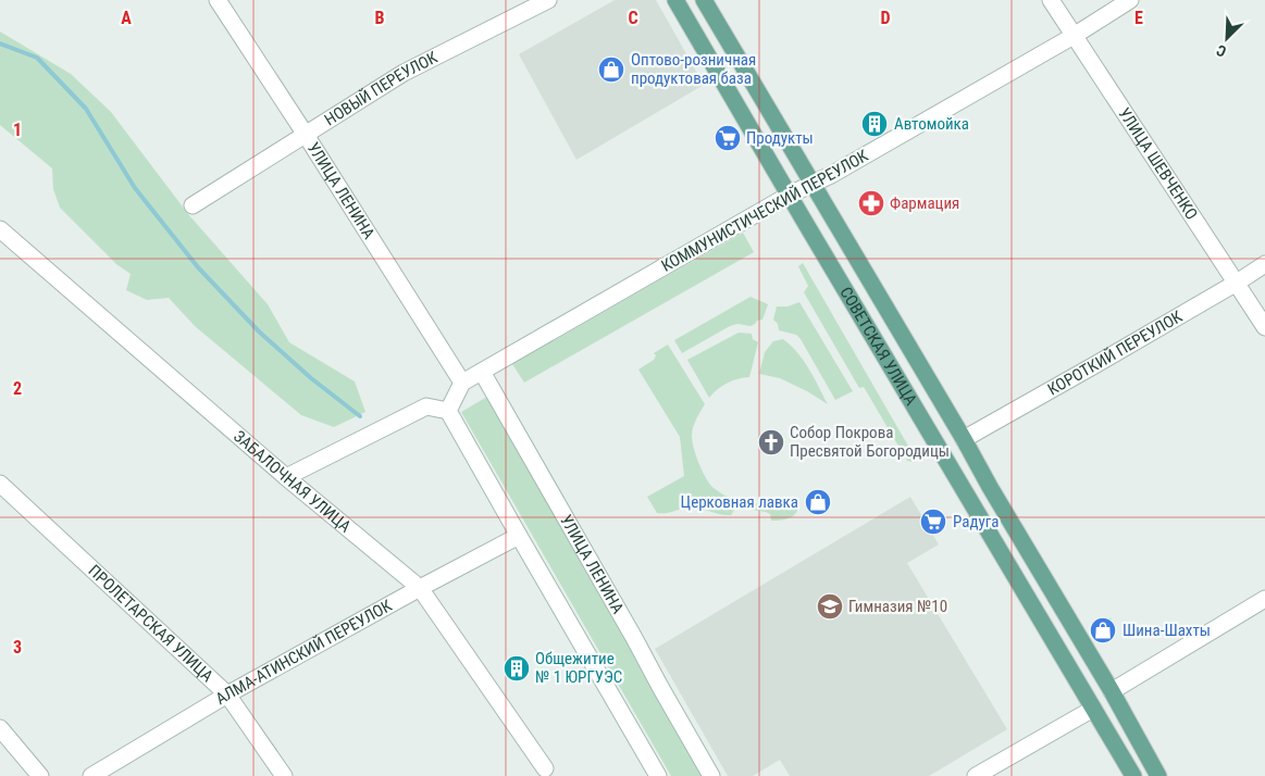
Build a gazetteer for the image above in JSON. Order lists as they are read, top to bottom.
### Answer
{
  "streets": {
    "main road": ["СОВЕТСКАЯ УЛИЦА"],
    "street": [
      "НОВЫЙ ПЕРЕУЛОК",
      "УЛИЦА ШЕВЧЕНКО",
      "УЛИЦА ЛЕНИНА",
      "КОММУНИСТИЧЕСКИЙ ПЕРЕУЛОК",
      "КОРОТКИЙ ПЕРЕУЛОК",
      "ЗАБАЛОЧНАЯ УЛИЦА",
      "ПРОЛЕТАРСКАЯ УЛИЦА",
      "АЛМА-АТИНСКИЙ ПЕРЕУЛОК"
    ]
  },
  "crossings": [
    ["НОВЫЙ ПЕРЕУЛОК", "УЛИЦА ЛЕНИНА"],
    ["УЛИЦА ШЕВЧЕНКО", "КОММУНИСТИЧЕСКИЙ ПЕРЕУЛОК"],
    ["УЛИЦА ШЕВЧЕНКО", "КОРОТКИЙ ПЕРЕУЛОК"],
    ["УЛИЦА ЛЕНИНА", "КОММУНИСТИЧЕСКИЙ ПЕРЕУЛОК"],
    ["КОММУНИСТИЧЕСКИЙ ПЕРЕУЛОК", "СОВЕТСКАЯ УЛИЦА"],
    ["СОВЕТСКАЯ УЛИЦА", "КОРОТКИЙ ПЕРЕУЛОК"],
    ["ЗАБАЛОЧНАЯ УЛИЦА", "АЛМА-АТИНСКИЙ ПЕРЕУЛОК"],
    ["ПРОЛЕТАРСКАЯ УЛИЦА", "АЛМА-АТИНСКИЙ ПЕРЕУЛОК"]
  ],
  "places": {
    "shop": ["Оптово-розничная продуктовая база", "Церковная лавка", "Шина-Шахты"],
    "building": ["Автомойка", "Общежитие № 1 ЮРГУЭС"],
    "supermarket": ["Продукты", "Радуга"],
    "pharmacy": ["Фармация"],
    "church": ["Собор Покрова Пресвятой Богородицы"],
    "school or university": ["Гимназия №10"]
  },
  "north": "bottom left",
  "grid": {
    "columns": [
      "A",
      "B",
      "C",
      "D",
      "E"
    ],
    "rows": ["1", "2", "3"]
  }
}
